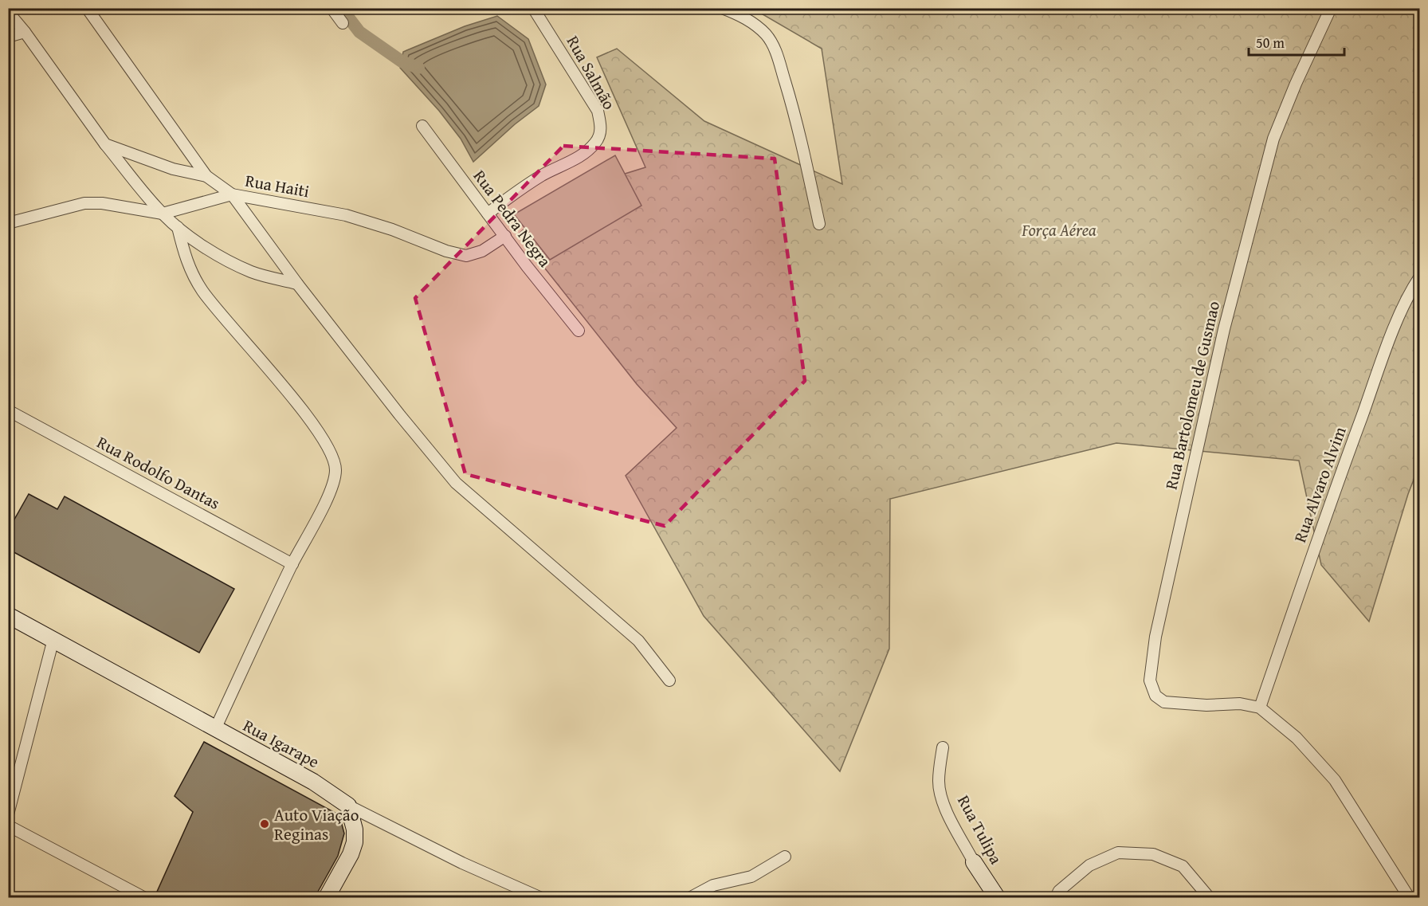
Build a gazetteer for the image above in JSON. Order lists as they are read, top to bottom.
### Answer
{
  "streets": {
    "main road": ["Rua Igarape", "Rua Tulipa"],
    "street": [
      "Rua Salmão",
      "Rua Haiti",
      "Rua Pedra Negra",
      "Rua Bartolomeu de Gusmao",
      "Rua Rodolfo Dantas",
      "Rua Alvaro Alvim"
    ]
  },
  "crossings": [
    ["Rua Salmão", "Rua Pedra Negra"],
    ["Rua Haiti", "Rua Pedra Negra"],
    ["Rua Bartolomeu de Gusmao", "Rua Alvaro Alvim"]
  ],
  "parks": ["Força Aérea"],
  "places": ["Auto Viação Reginas"],
  "scale_bar": "50 m"
}
